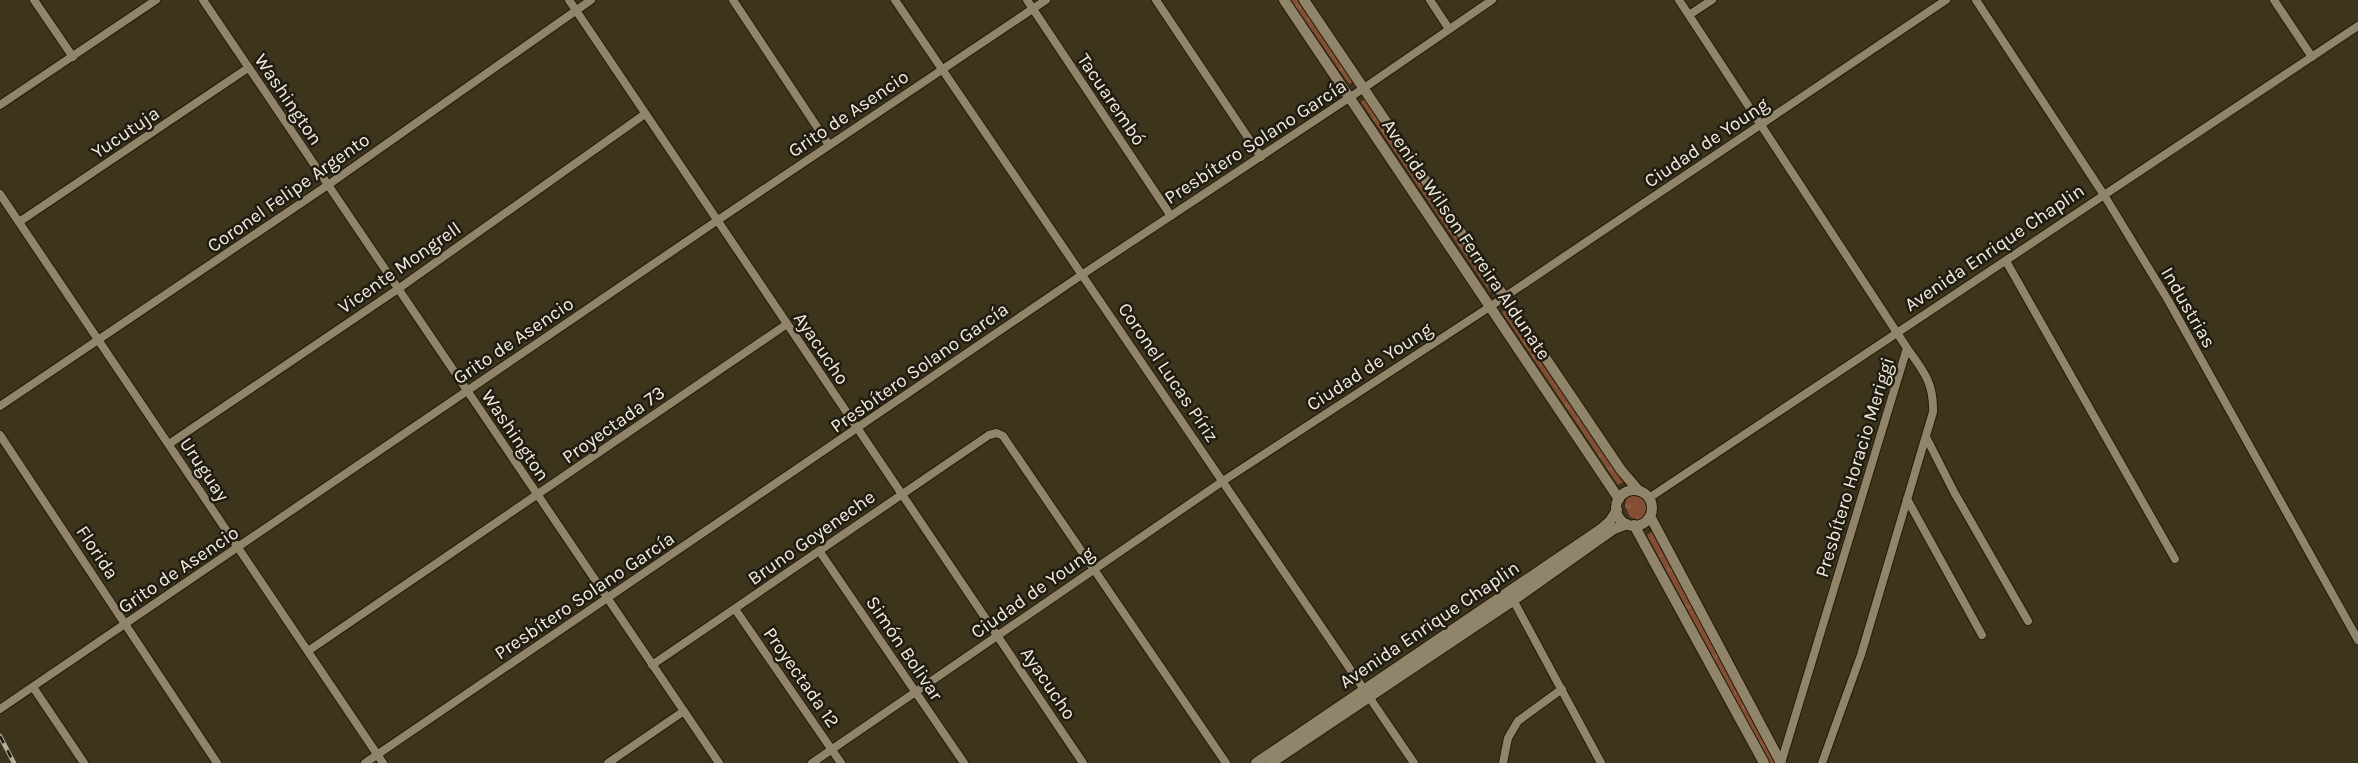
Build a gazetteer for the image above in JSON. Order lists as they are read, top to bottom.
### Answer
{
  "streets": {
    "street": [
      "Washington",
      "Tacuarembó",
      "Grito de Asencio",
      "Yucutuja",
      "Presbítero Solano García",
      "Ciudad de Young",
      "Coronel Felipe Argento",
      "Avenida Wilson Ferreira Aldunate",
      "Avenida Enrique Chaplin",
      "Vicente Mongrell",
      "Industrias",
      "Ayacucho",
      "Coronel Lucas Píriz",
      "Proyectada 73",
      "Presbítero Horacio Meriggi",
      "Uruguay",
      "Bruno Goyeneche",
      "Florida",
      "Simón Bolivar",
      "Proyectada 12"
    ]
  },
  "crossings": [
    ["Washington", "Grito de Asencio"],
    ["Washington", "Yucutuja"],
    ["Washington", "Presbítero Solano García"],
    ["Washington", "Coronel Felipe Argento"],
    ["Washington", "Vicente Mongrell"],
    ["Washington", "Proyectada 73"],
    ["Washington", "Bruno Goyeneche"],
    ["Tacuarembó", "Grito de Asencio"],
    ["Tacuarembó", "Presbítero Solano García"],
    ["Grito de Asencio", "Ayacucho"],
    ["Grito de Asencio", "Coronel Lucas Píriz"],
    ["Grito de Asencio", "Uruguay"],
    ["Grito de Asencio", "Florida"],
    ["Yucutuja", "Uruguay"],
    ["Presbítero Solano García", "Avenida Wilson Ferreira Aldunate"],
    ["Presbítero Solano García", "Ayacucho"],
    ["Presbítero Solano García", "Coronel Lucas Píriz"],
    ["Presbítero Solano García", "Uruguay"],
    ["Ciudad de Young", "Avenida Wilson Ferreira Aldunate"],
    ["Ciudad de Young", "Ayacucho"],
    ["Ciudad de Young", "Coronel Lucas Píriz"],
    ["Ciudad de Young", "Presbítero Horacio Meriggi"],
    ["Ciudad de Young", "Bruno Goyeneche"],
    ["Ciudad de Young", "Simón Bolivar"],
    ["Ciudad de Young", "Proyectada 12"],
    ["Coronel Felipe Argento", "Ayacucho"],
    ["Coronel Felipe Argento", "Uruguay"],
    ["Avenida Wilson Ferreira Aldunate", "Avenida Enrique Chaplin"],
    ["Avenida Enrique Chaplin", "Industrias"],
    ["Avenida Enrique Chaplin", "Coronel Lucas Píriz"],
    ["Avenida Enrique Chaplin", "Presbítero Horacio Meriggi"],
    ["Vicente Mongrell", "Ayacucho"],
    ["Vicente Mongrell", "Uruguay"],
    ["Ayacucho", "Proyectada 73"],
    ["Ayacucho", "Bruno Goyeneche"],
    ["Proyectada 73", "Uruguay"],
    ["Bruno Goyeneche", "Simón Bolivar"],
    ["Bruno Goyeneche", "Proyectada 12"]
  ]
}
